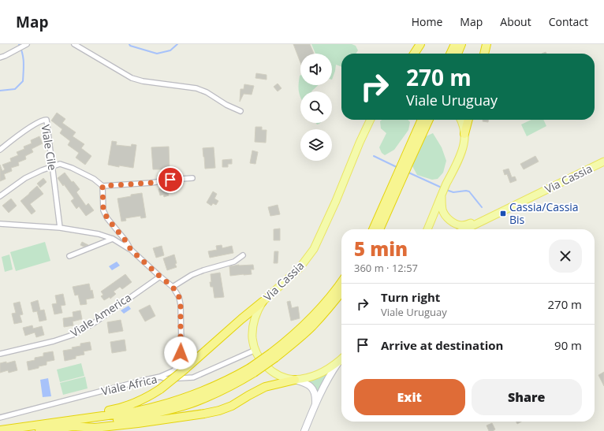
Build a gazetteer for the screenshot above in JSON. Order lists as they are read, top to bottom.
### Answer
{
  "streets": {
    "main road": ["Via Cassia"],
    "street": ["Viale Cile", "Viale America", "Viale Africa"]
  },
  "crossings": [
    ["Via Cassia", "Viale Africa"]
  ],
  "places": {
    "transit": ["Cassia/Cassia Bis"]
  },
  "page": {
    "header": "Map",
    "nav": [
      "Home",
      "Map",
      "About",
      "Contact"
    ],
    "turn": ["270 m", "Viale Uruguay"],
    "heading": ["5 min", "360 m · 12:57"],
    "list": [
      {
        "name": "Turn right",
        "note": "Viale Uruguay",
        "value": "270 m"
      },
      {
        "name": "Arrive at destination",
        "value": "90 m"
      }
    ],
    "buttons": ["Exit", "Share"]
  }
}
